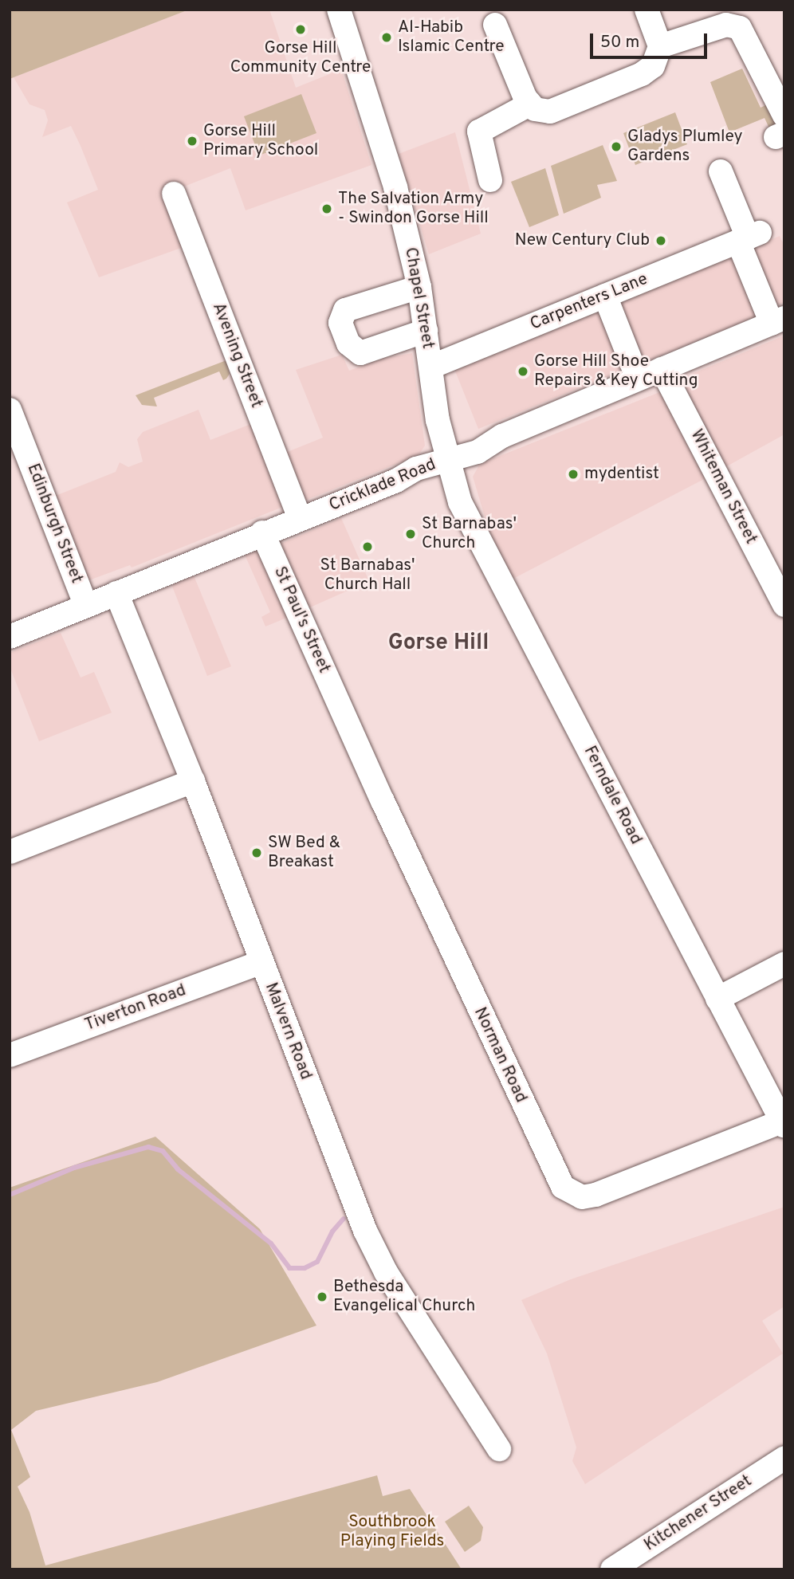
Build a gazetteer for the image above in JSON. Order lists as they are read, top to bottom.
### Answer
{
  "streets": {
    "street": [
      "Chapel Street",
      "Carpenters Lane",
      "Avening Street",
      "Cricklade Road",
      "Whiteman Street",
      "Edinburgh Street",
      "St Paul's Street",
      "Ferndale Road",
      "Tiverton Road",
      "Malvern Road",
      "Norman Road",
      "Kitchener Street"
    ]
  },
  "crossings": [
    ["Chapel Street", "Carpenters Lane"],
    ["Chapel Street", "Cricklade Road"],
    ["Chapel Street", "Ferndale Road"],
    ["Avening Street", "Cricklade Road"],
    ["Cricklade Road", "Whiteman Street"],
    ["Cricklade Road", "Edinburgh Street"],
    ["Cricklade Road", "St Paul's Street"],
    ["Cricklade Road", "Ferndale Road"],
    ["Cricklade Road", "Malvern Road"],
    ["St Paul's Street", "Norman Road"],
    ["Ferndale Road", "Norman Road"],
    ["Tiverton Road", "Malvern Road"]
  ],
  "districts": ["Gorse Hill"],
  "parks": ["Southbrook Playing Fields"],
  "places": [
    "Gorse Hill Community Centre",
    "Al-Habib Islamic Centre",
    "Gorse Hill Primary School",
    "Gladys Plumley Gardens",
    "The Salvation Army - Swindon Gorse Hill",
    "New Century Club",
    "Gorse Hill Shoe Repairs & Key Cutting",
    "mydentist",
    "St Barnabas' Church",
    "St Barnabas' Church Hall",
    "SW Bed & Breakast",
    "Bethesda Evangelical Church"
  ],
  "scale_bar": "50 m"
}
